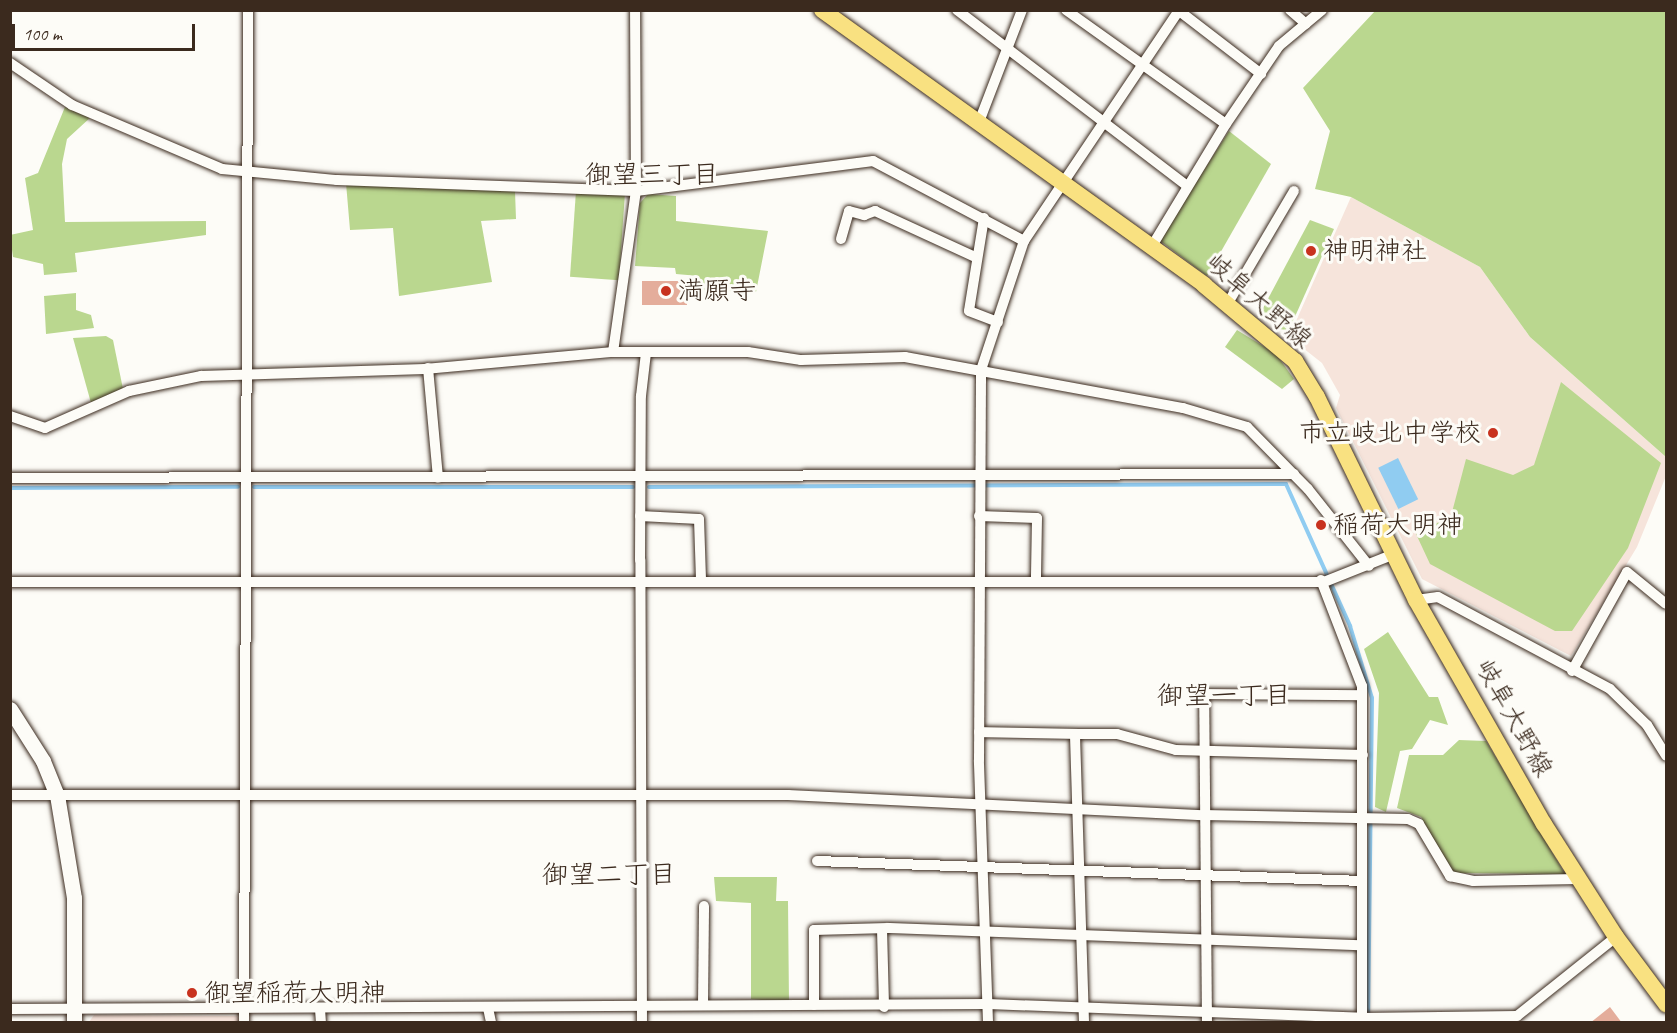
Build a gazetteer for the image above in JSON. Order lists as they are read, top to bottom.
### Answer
{
  "streets": {
    "main road": ["岐阜大野線"]
  },
  "districts": ["御望三丁目", "御望一丁目", "御望二丁目"],
  "places": [
    "神明神社",
    "満願寺",
    "市立岐北中学校",
    "稲荷大明神",
    "御望稲荷大明神"
  ],
  "scale_bar": "100 m"
}
